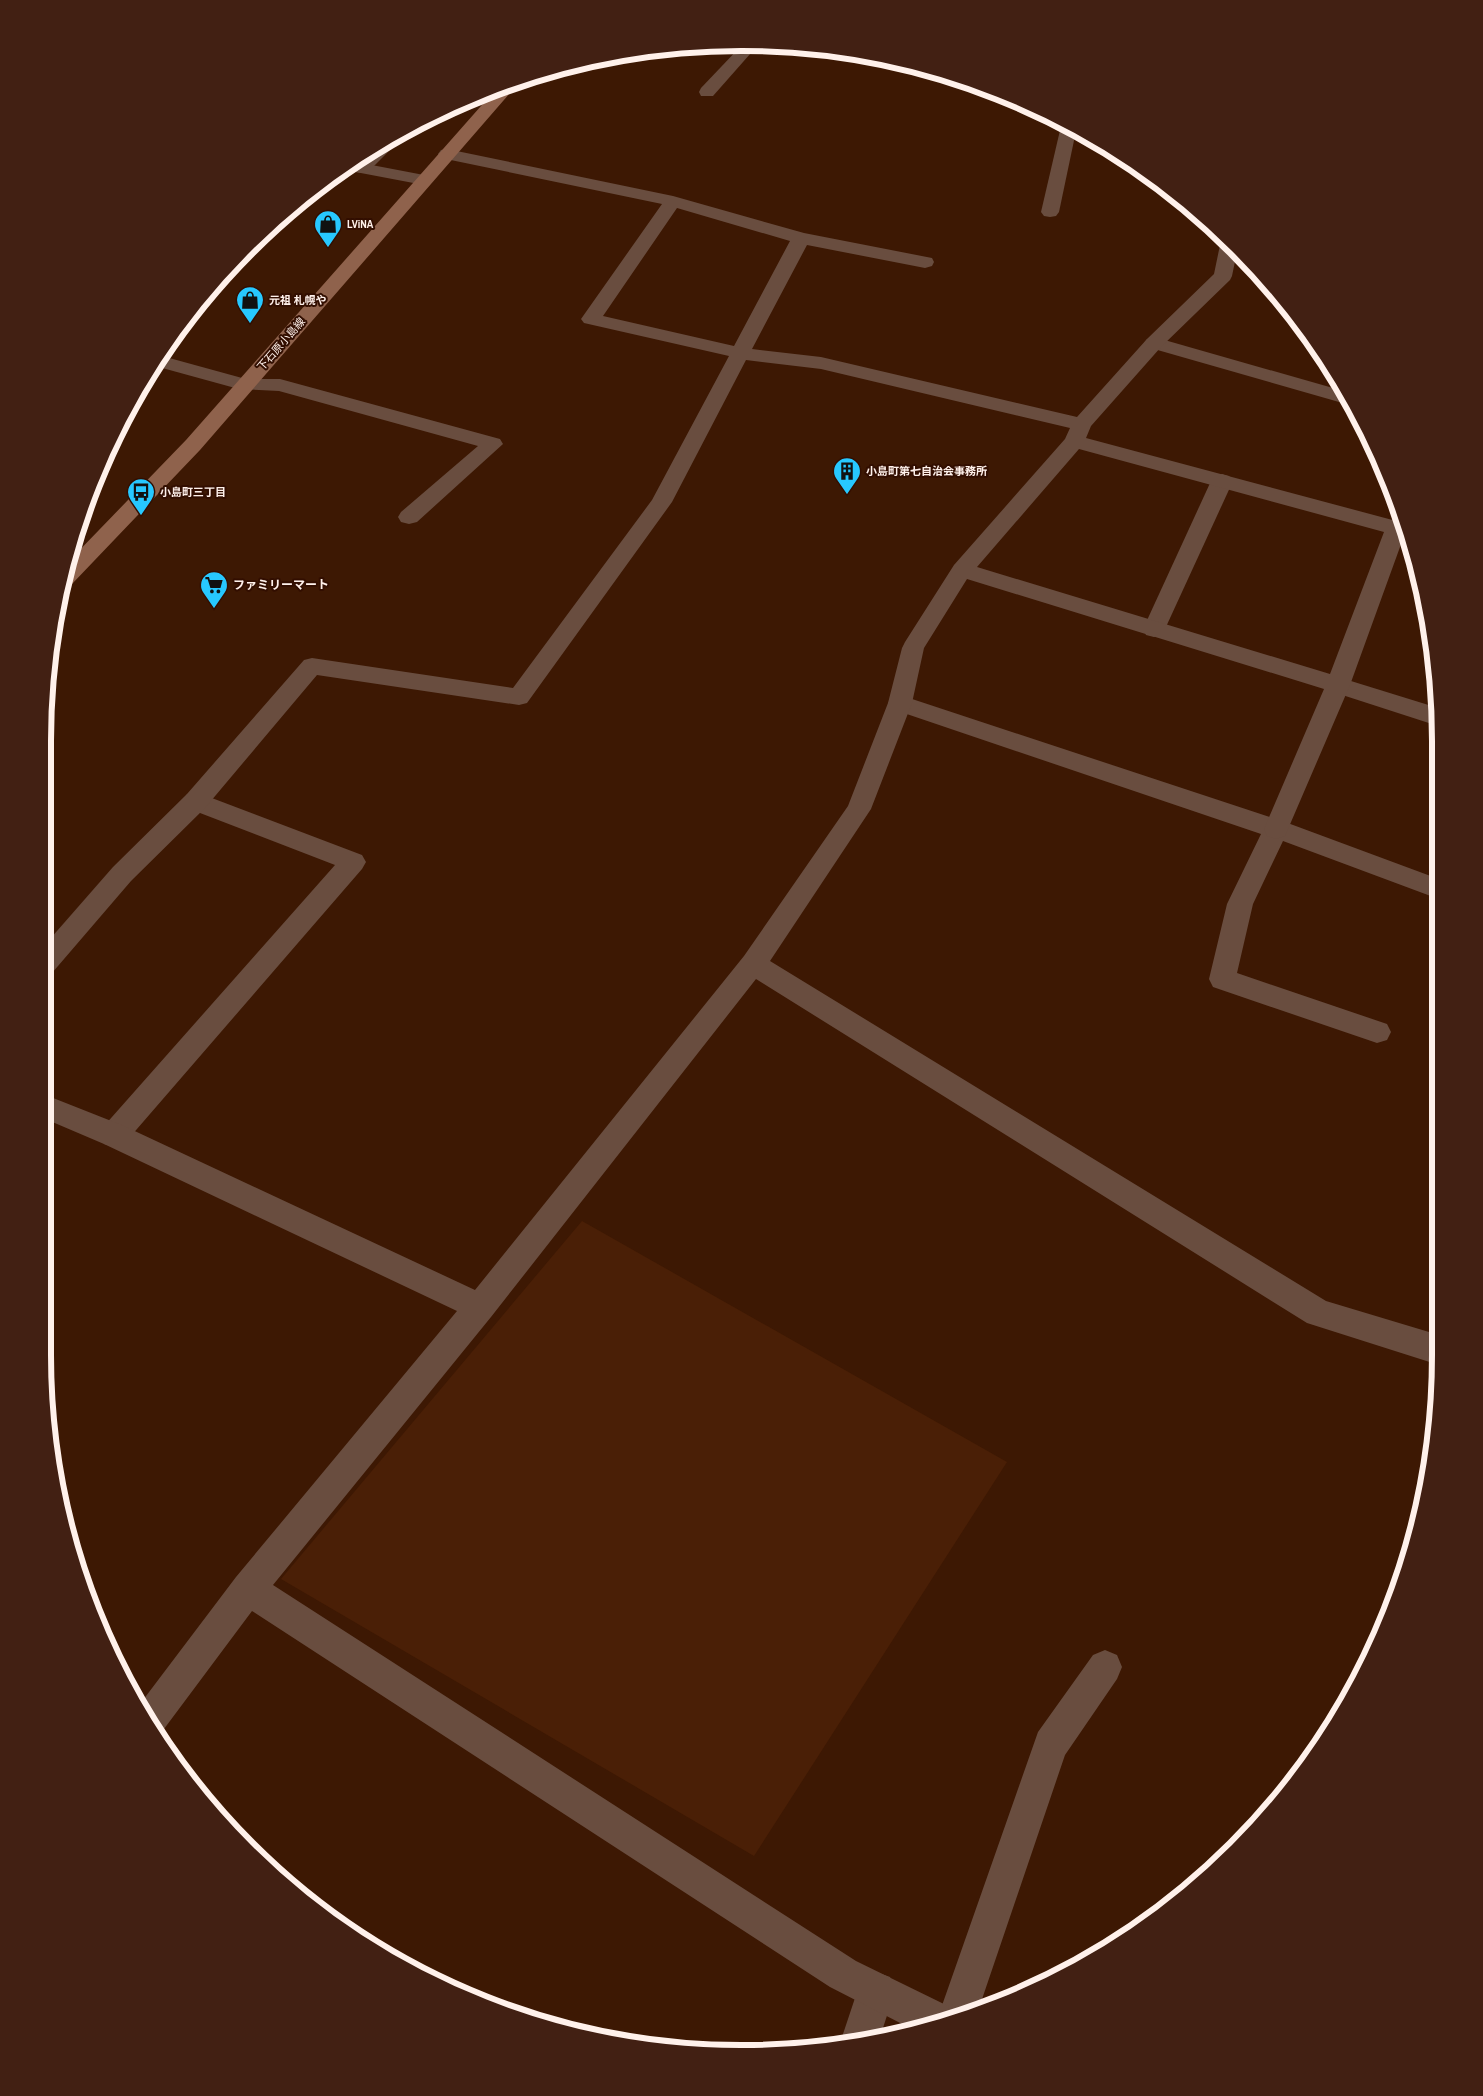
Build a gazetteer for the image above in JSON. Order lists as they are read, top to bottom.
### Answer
{
  "streets": {
    "main road": ["下石原小島線"]
  },
  "places": {
    "shop": ["LViNA", "元祖 札幌や"],
    "building": ["小島町第七自治会事務所"],
    "bus stop": ["小島町三丁目"],
    "supermarket": ["ファミリーマート"]
  }
}
